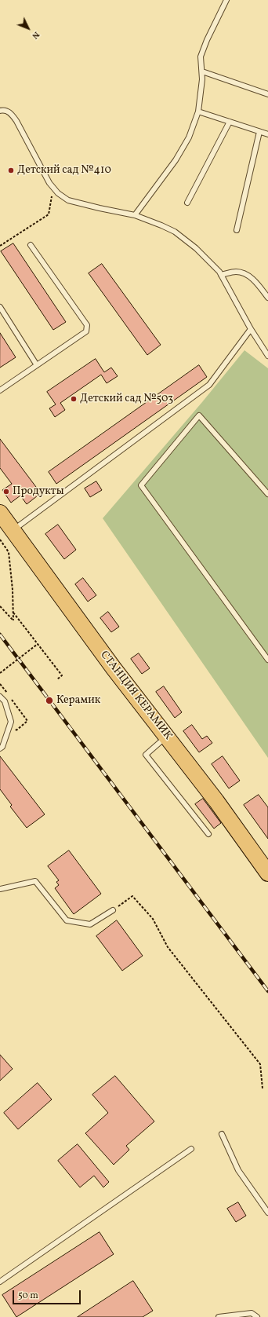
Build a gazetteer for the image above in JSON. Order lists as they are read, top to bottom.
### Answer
{
  "streets": {
    "main road": ["СТАНЦИЯ КЕРАМИК"]
  },
  "places": [
    "Детский сад №410",
    "Детский сад №503",
    "Продукты",
    "Керамик"
  ],
  "scale_bar": "50 m",
  "north": "bottom right"
}
